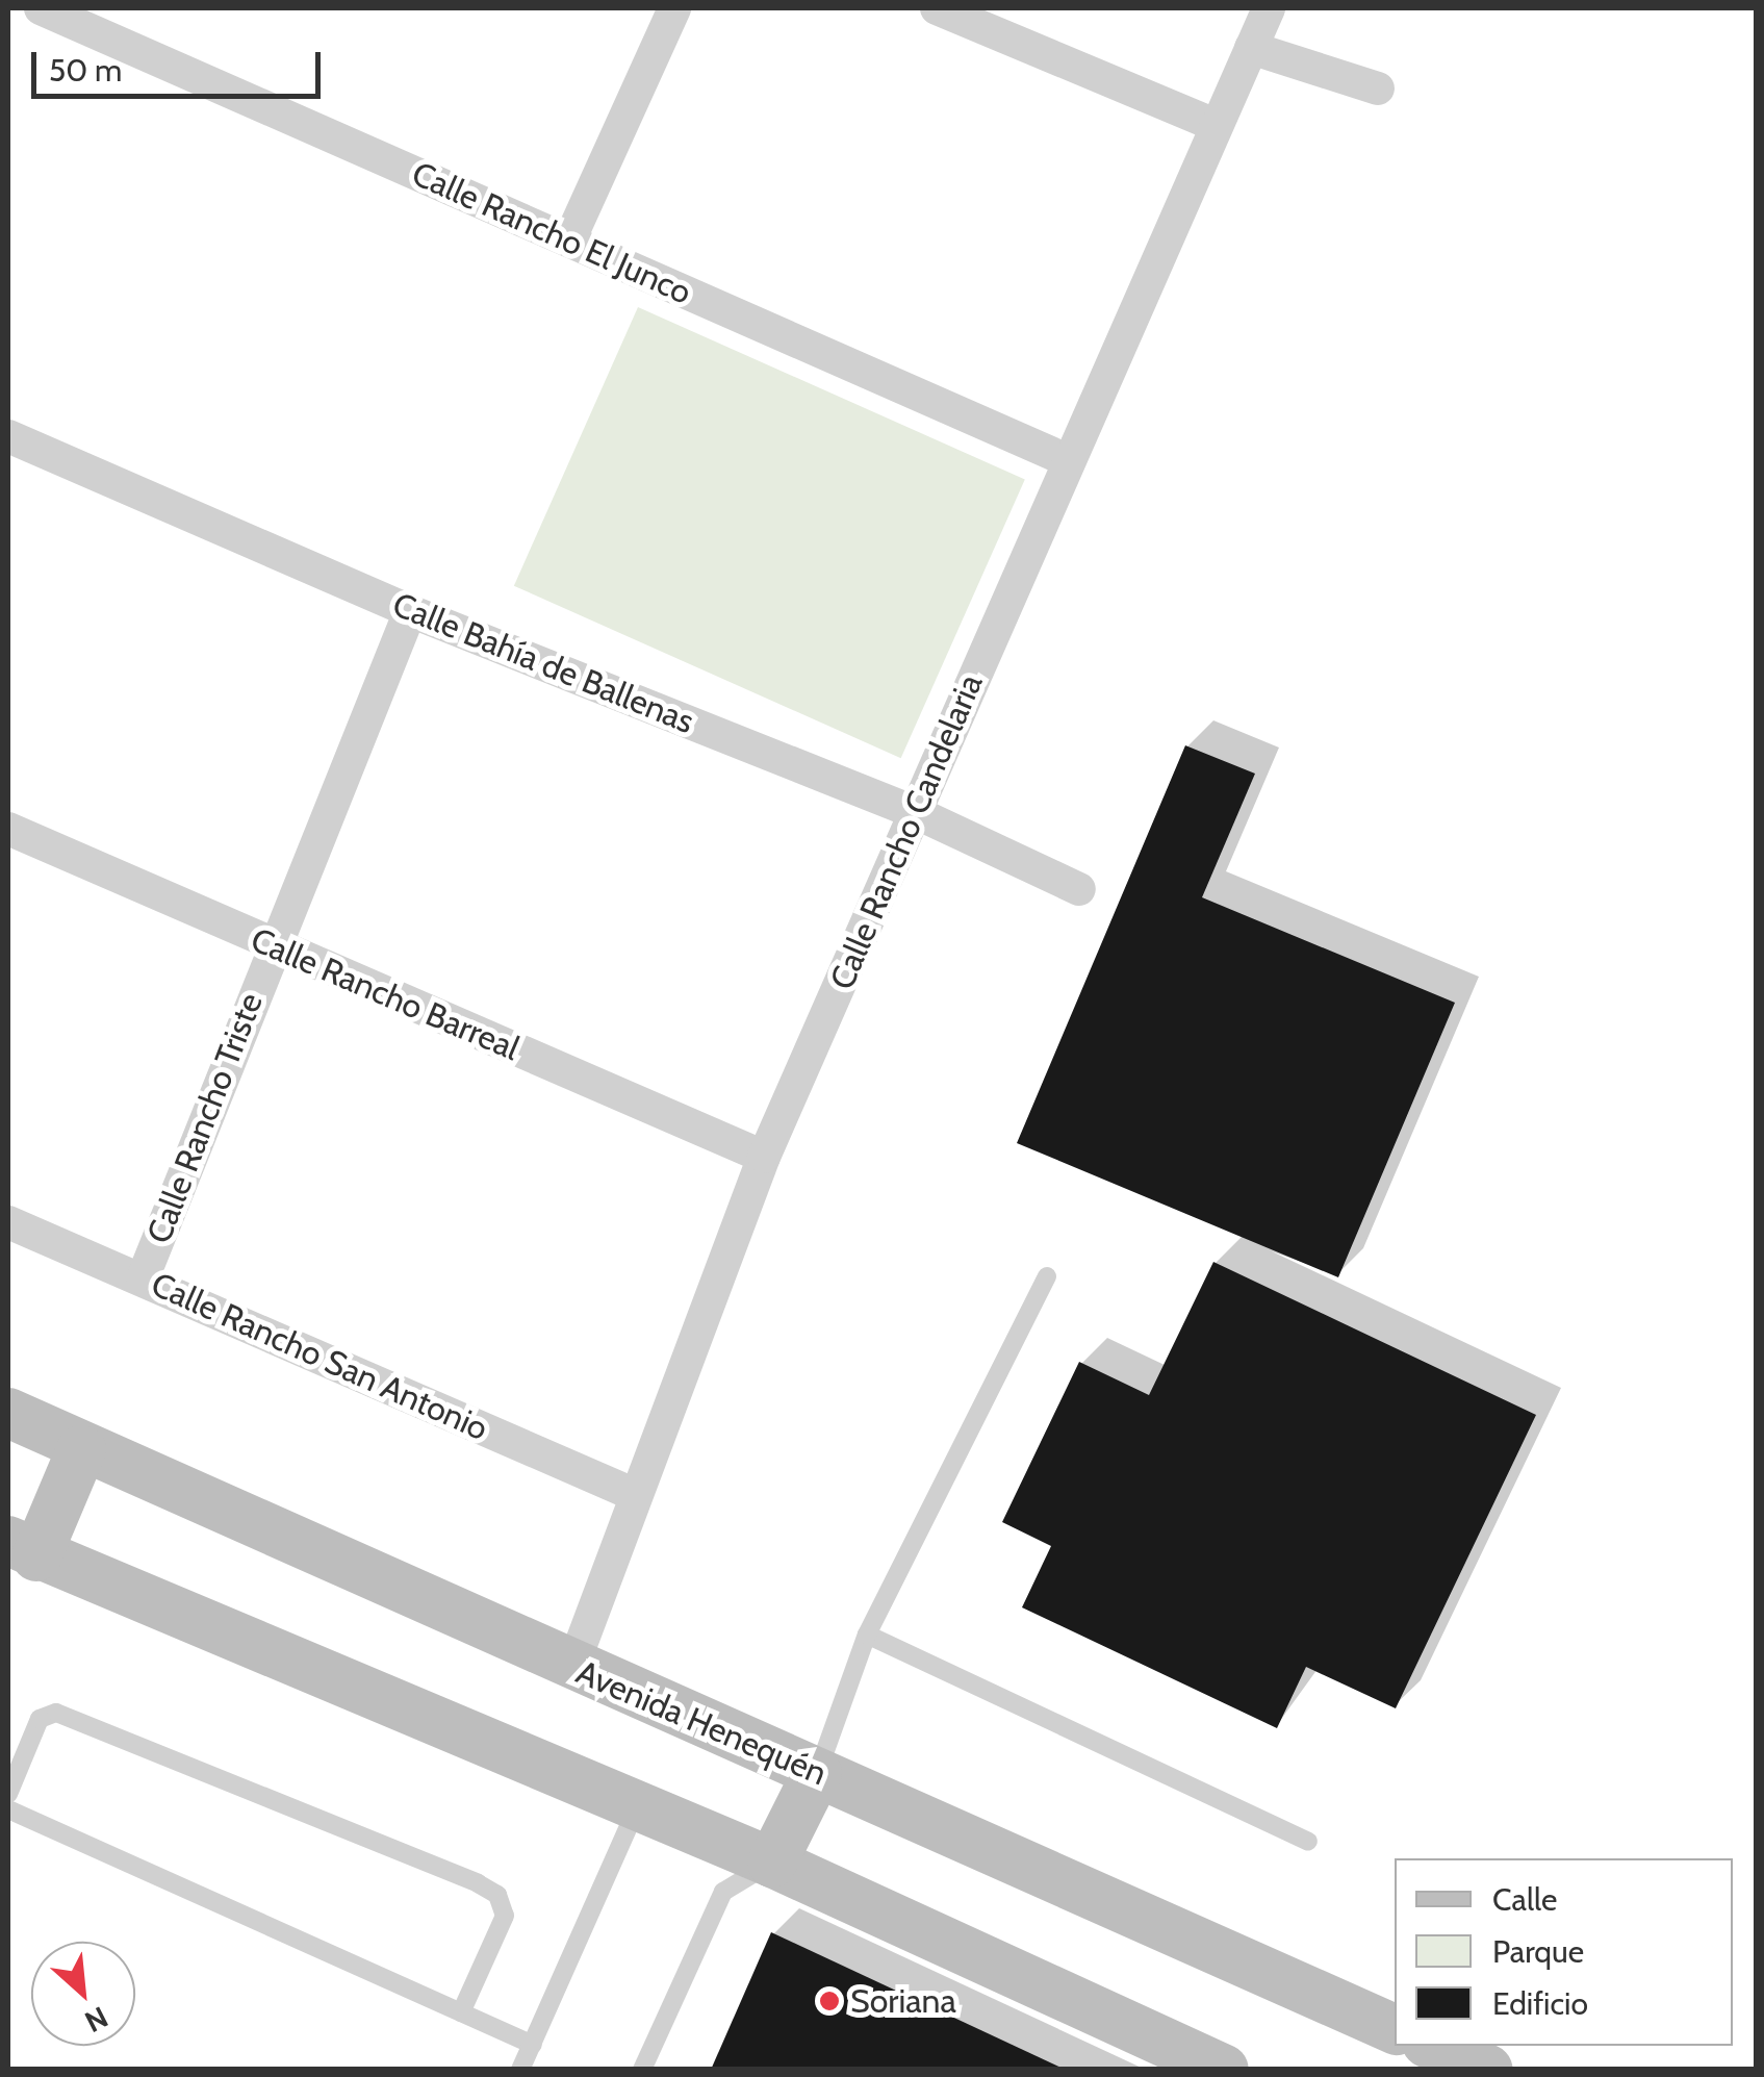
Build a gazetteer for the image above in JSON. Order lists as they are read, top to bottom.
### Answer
{
  "streets": {
    "main road": ["Avenida Henequén"],
    "street": [
      "Calle Rancho El Junco",
      "Calle Bahía de Ballenas",
      "Calle Rancho Candelaria",
      "Calle Rancho Barreal",
      "Calle Rancho Triste",
      "Calle Rancho San Antonio"
    ]
  },
  "crossings": [
    ["Calle Rancho El Junco", "Calle Rancho Candelaria"],
    ["Calle Bahía de Ballenas", "Calle Rancho Candelaria"],
    ["Calle Bahía de Ballenas", "Calle Rancho Triste"],
    ["Calle Rancho Candelaria", "Calle Rancho Barreal"],
    ["Calle Rancho Candelaria", "Calle Rancho San Antonio"],
    ["Calle Rancho Candelaria", "Avenida Henequén"],
    ["Calle Rancho Barreal", "Calle Rancho Triste"],
    ["Calle Rancho Triste", "Calle Rancho San Antonio"]
  ],
  "places": ["Soriana"],
  "legend": ["Calle", "Parque", "Edificio"],
  "scale_bar": "50 m",
  "north": "bottom right"
}
